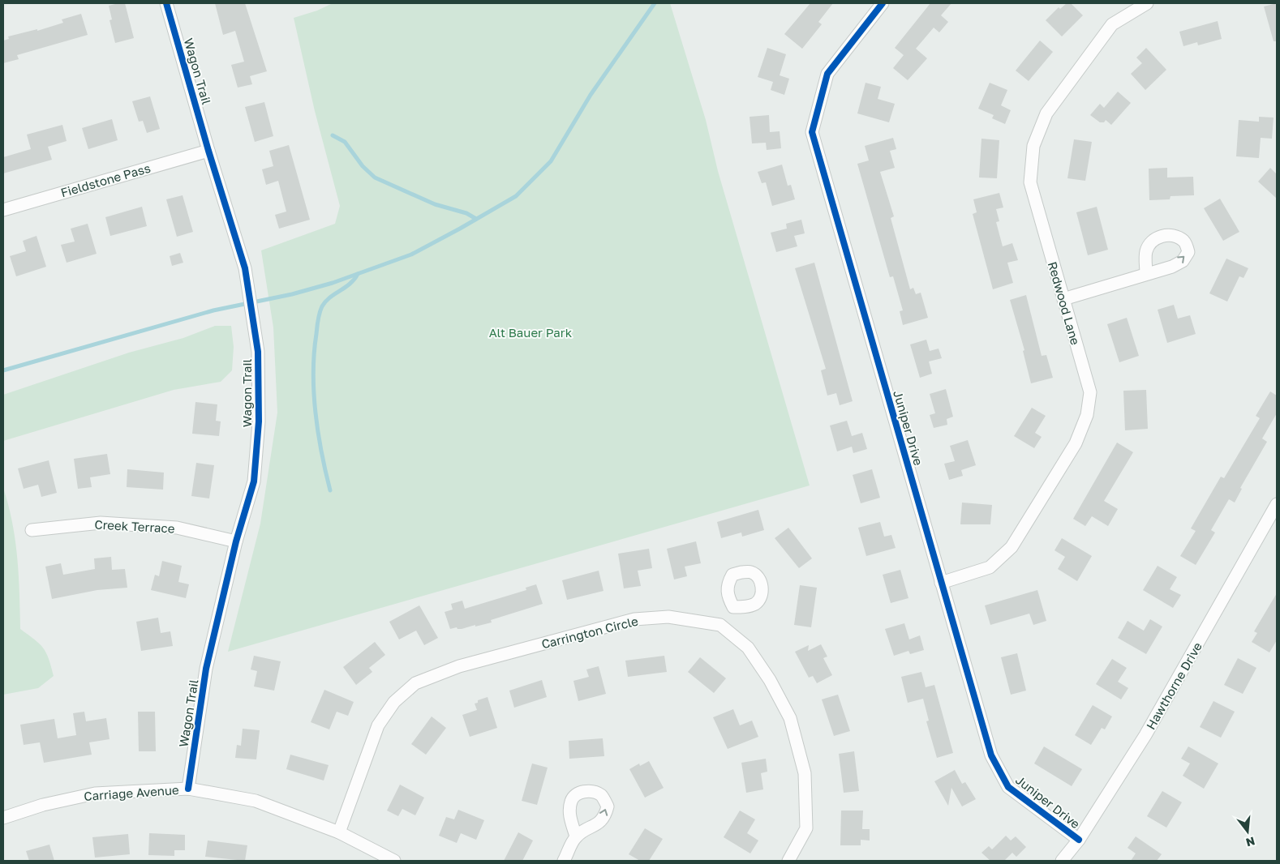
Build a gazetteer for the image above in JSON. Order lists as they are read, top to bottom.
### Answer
{
  "streets": {
    "street": [
      "Wagon Trail",
      "Fieldstone Pass",
      "Redwood Lane",
      "Juniper Drive",
      "Creek Terrace",
      "Carrington Circle",
      "Hawthorne Drive",
      "Carriage Avenue"
    ]
  },
  "crossings": [
    ["Wagon Trail", "Fieldstone Pass"],
    ["Wagon Trail", "Creek Terrace"],
    ["Wagon Trail", "Carriage Avenue"],
    ["Redwood Lane", "Juniper Drive"],
    ["Juniper Drive", "Hawthorne Drive"],
    ["Carrington Circle", "Carriage Avenue"]
  ],
  "parks": ["Alt Bauer Park"],
  "north": "bottom"
}
